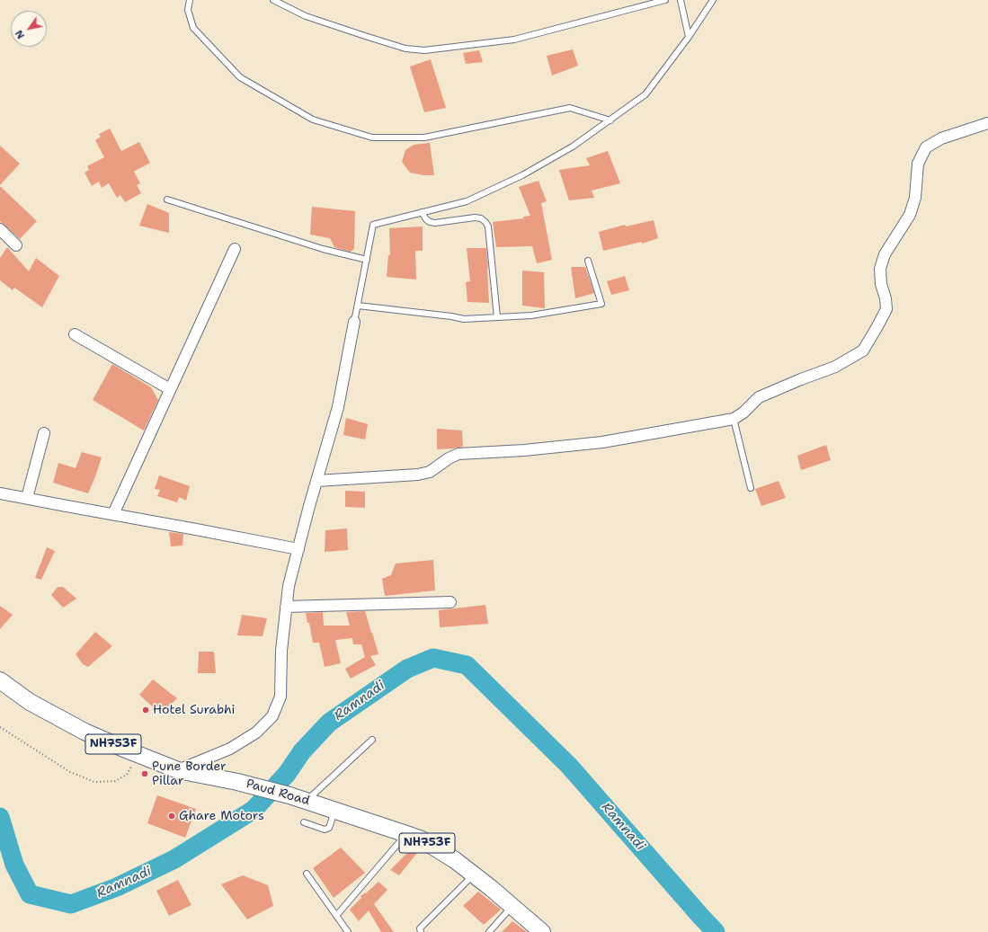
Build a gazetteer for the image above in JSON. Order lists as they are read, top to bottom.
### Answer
{
  "streets": {
    "main road": ["NH753F", "Paud Road"]
  },
  "water": ["Ramnadi"],
  "places": ["Hotel Surabhi", "Pune Border Pillar", "Ghare Motors"],
  "north": "bottom left"
}
